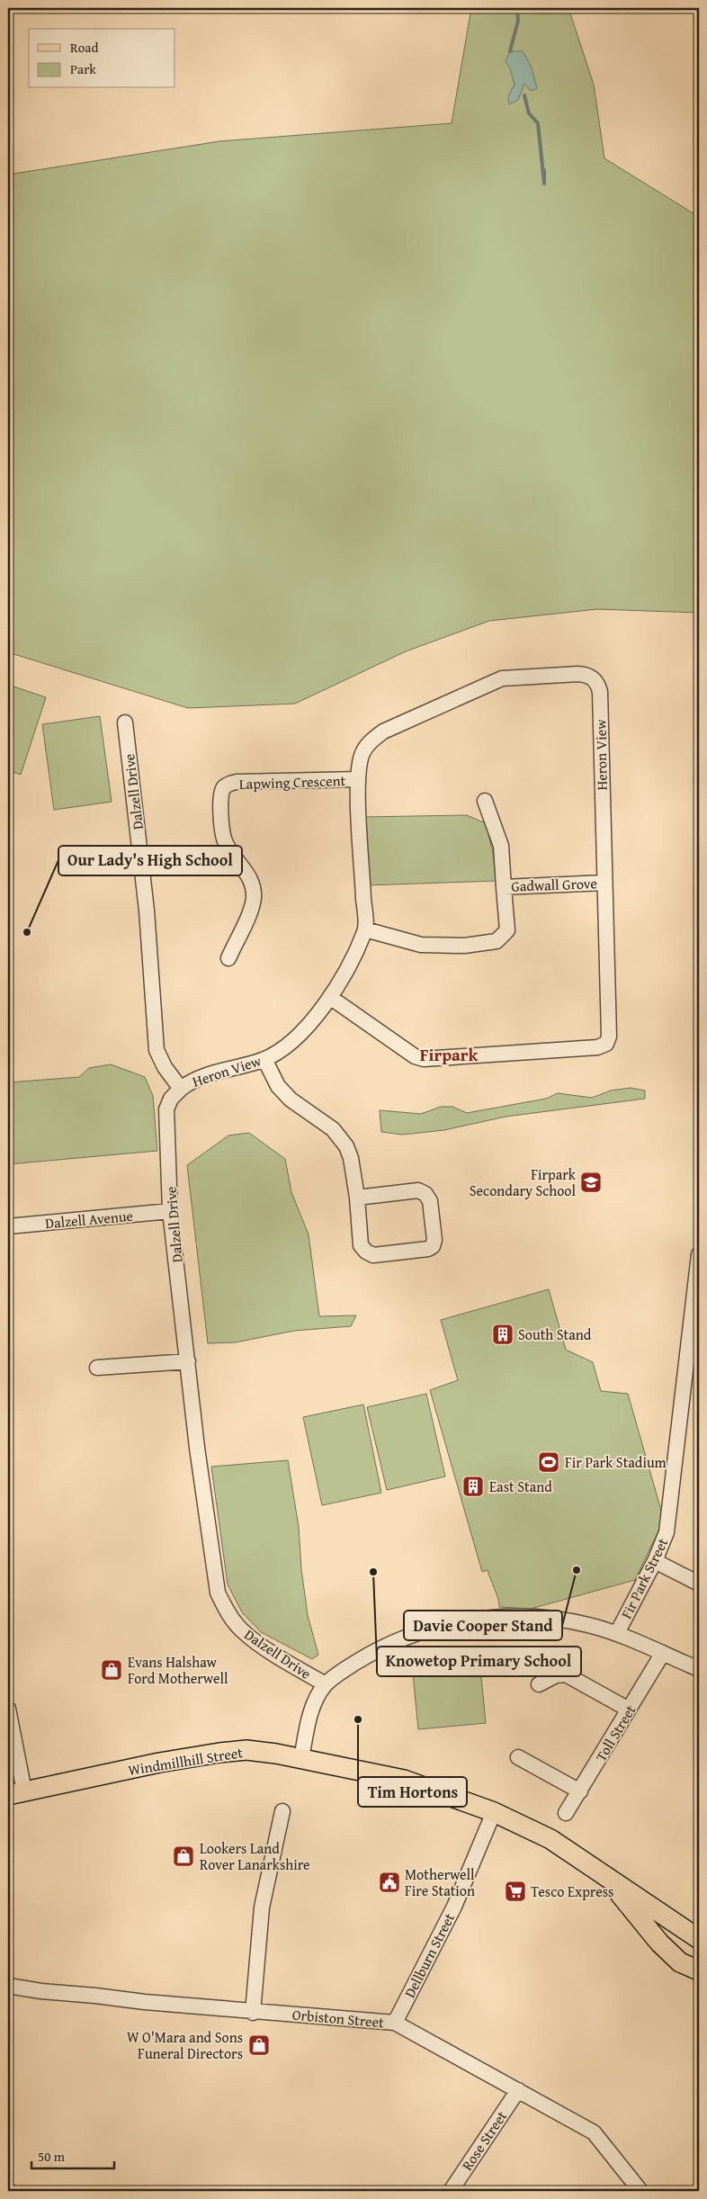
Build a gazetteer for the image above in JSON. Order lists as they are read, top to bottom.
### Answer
{
  "streets": {
    "main road": ["Windmillhill Street"],
    "street": [
      "Heron View",
      "Lapwing Crescent",
      "Dalzell Drive",
      "Gadwall Grove",
      "Dalzell Avenue",
      "Fir Park Street",
      "Toll Street",
      "Dellburn Street",
      "Orbiston Street",
      "Rose Street"
    ]
  },
  "crossings": [
    ["Heron View", "Lapwing Crescent"],
    ["Heron View", "Dalzell Drive"],
    ["Heron View", "Gadwall Grove"],
    ["Dalzell Drive", "Dalzell Avenue"],
    ["Windmillhill Street", "Dellburn Street"],
    ["Dellburn Street", "Orbiston Street"],
    ["Orbiston Street", "Rose Street"]
  ],
  "districts": ["Firpark"],
  "places": {
    "other": [
      "Our Lady's High School",
      "Davie Cooper Stand",
      "Knowetop Primary School",
      "Tim Hortons"
    ],
    "school or university": ["Firpark Secondary School"],
    "building": ["South Stand", "East Stand"],
    "sports": ["Fir Park Stadium"],
    "shop": ["Evans Halshaw Ford Motherwell", "Lookers Land Rover Lanarkshire", "W O'Mara and Sons Funeral Directors"],
    "public building": ["Motherwell Fire Station"],
    "supermarket": ["Tesco Express"]
  },
  "legend": ["Road", "Park"],
  "scale_bar": "50 m"
}
